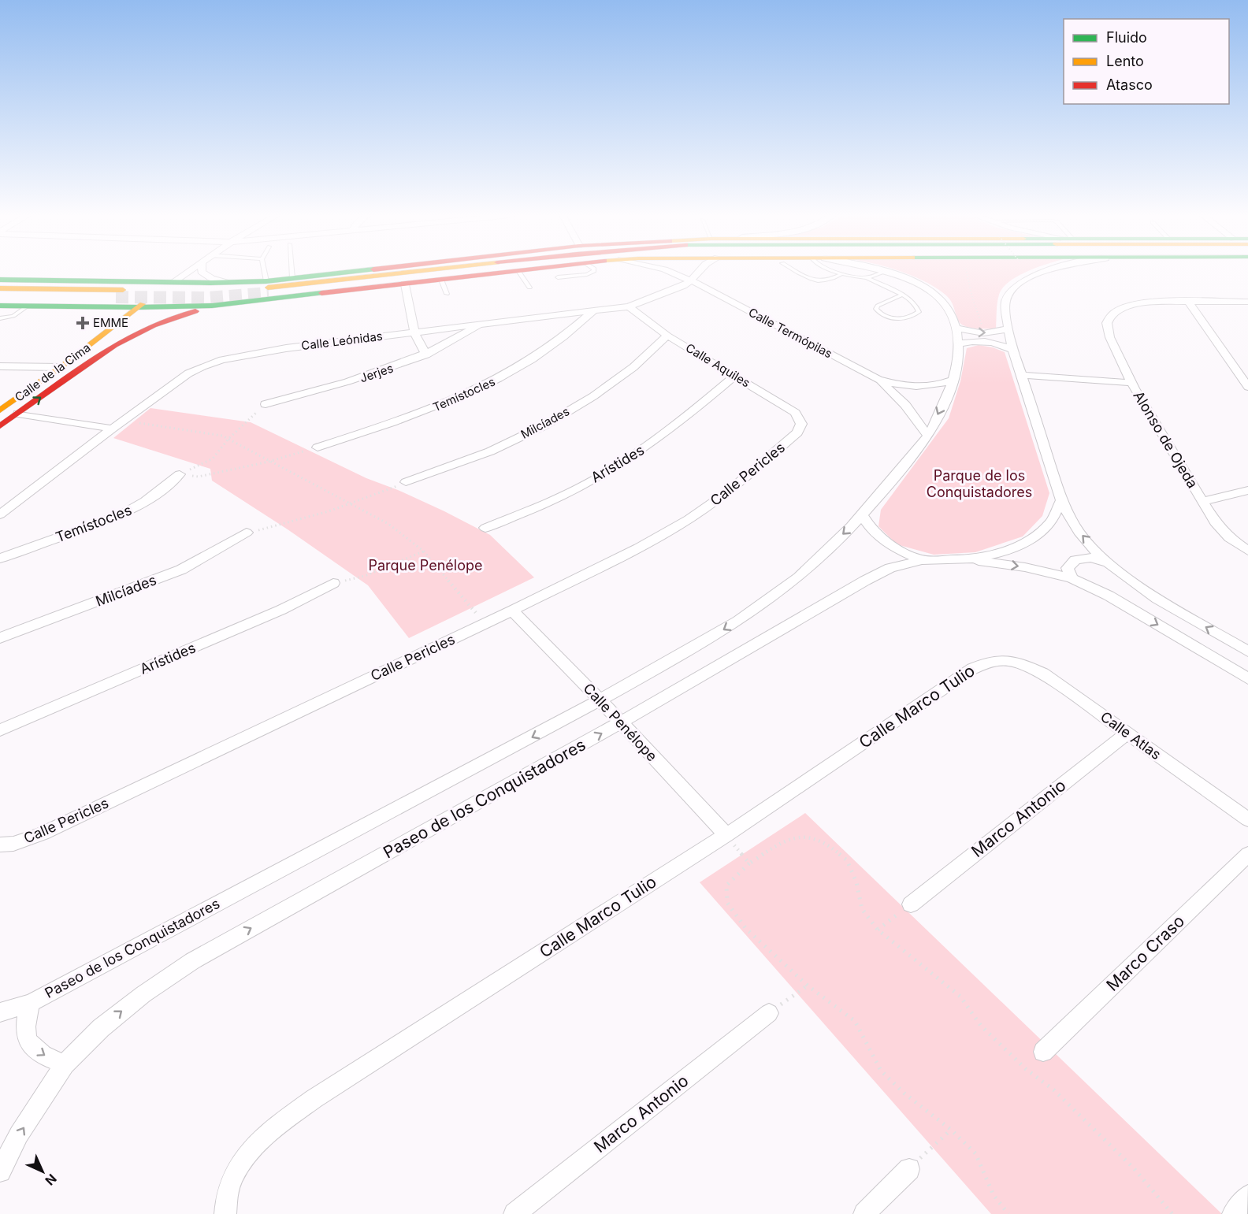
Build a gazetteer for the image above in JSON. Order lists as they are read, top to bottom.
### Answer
{
  "streets": {
    "street": [
      "Calle Termópilas",
      "Calle Leónidas",
      "Calle Aquiles",
      "Calle de la Cima",
      "Jerjes",
      "Temístocles",
      "Milcíades",
      "Alonso de Ojeda",
      "Arístides",
      "Calle Pericles",
      "Calle Marco Tulio",
      "Calle Penélope",
      "Calle Atlas",
      "Paseo de los Conquistadores",
      "Marco Antonio",
      "Marco Craso"
    ]
  },
  "crossings": [
    ["Calle Termópilas", "Calle Leónidas"],
    ["Calle Termópilas", "Paseo de los Conquistadores"],
    ["Calle Leónidas", "Calle Aquiles"],
    ["Calle Leónidas", "Jerjes"],
    ["Calle Leónidas", "Temístocles"],
    ["Calle Aquiles", "Milcíades"],
    ["Calle Aquiles", "Arístides"],
    ["Calle Aquiles", "Calle Pericles"],
    ["Calle Pericles", "Calle Penélope"],
    ["Calle Marco Tulio", "Calle Penélope"],
    ["Calle Marco Tulio", "Calle Atlas"],
    ["Calle Penélope", "Paseo de los Conquistadores"],
    ["Calle Atlas", "Marco Antonio"]
  ],
  "parks": ["Parque de los Conquistadores", "Parque Penélope"],
  "places": {
    "health": ["EMME"]
  },
  "legend": ["Fluido", "Lento", "Atasco"],
  "north": "bottom right"
}
